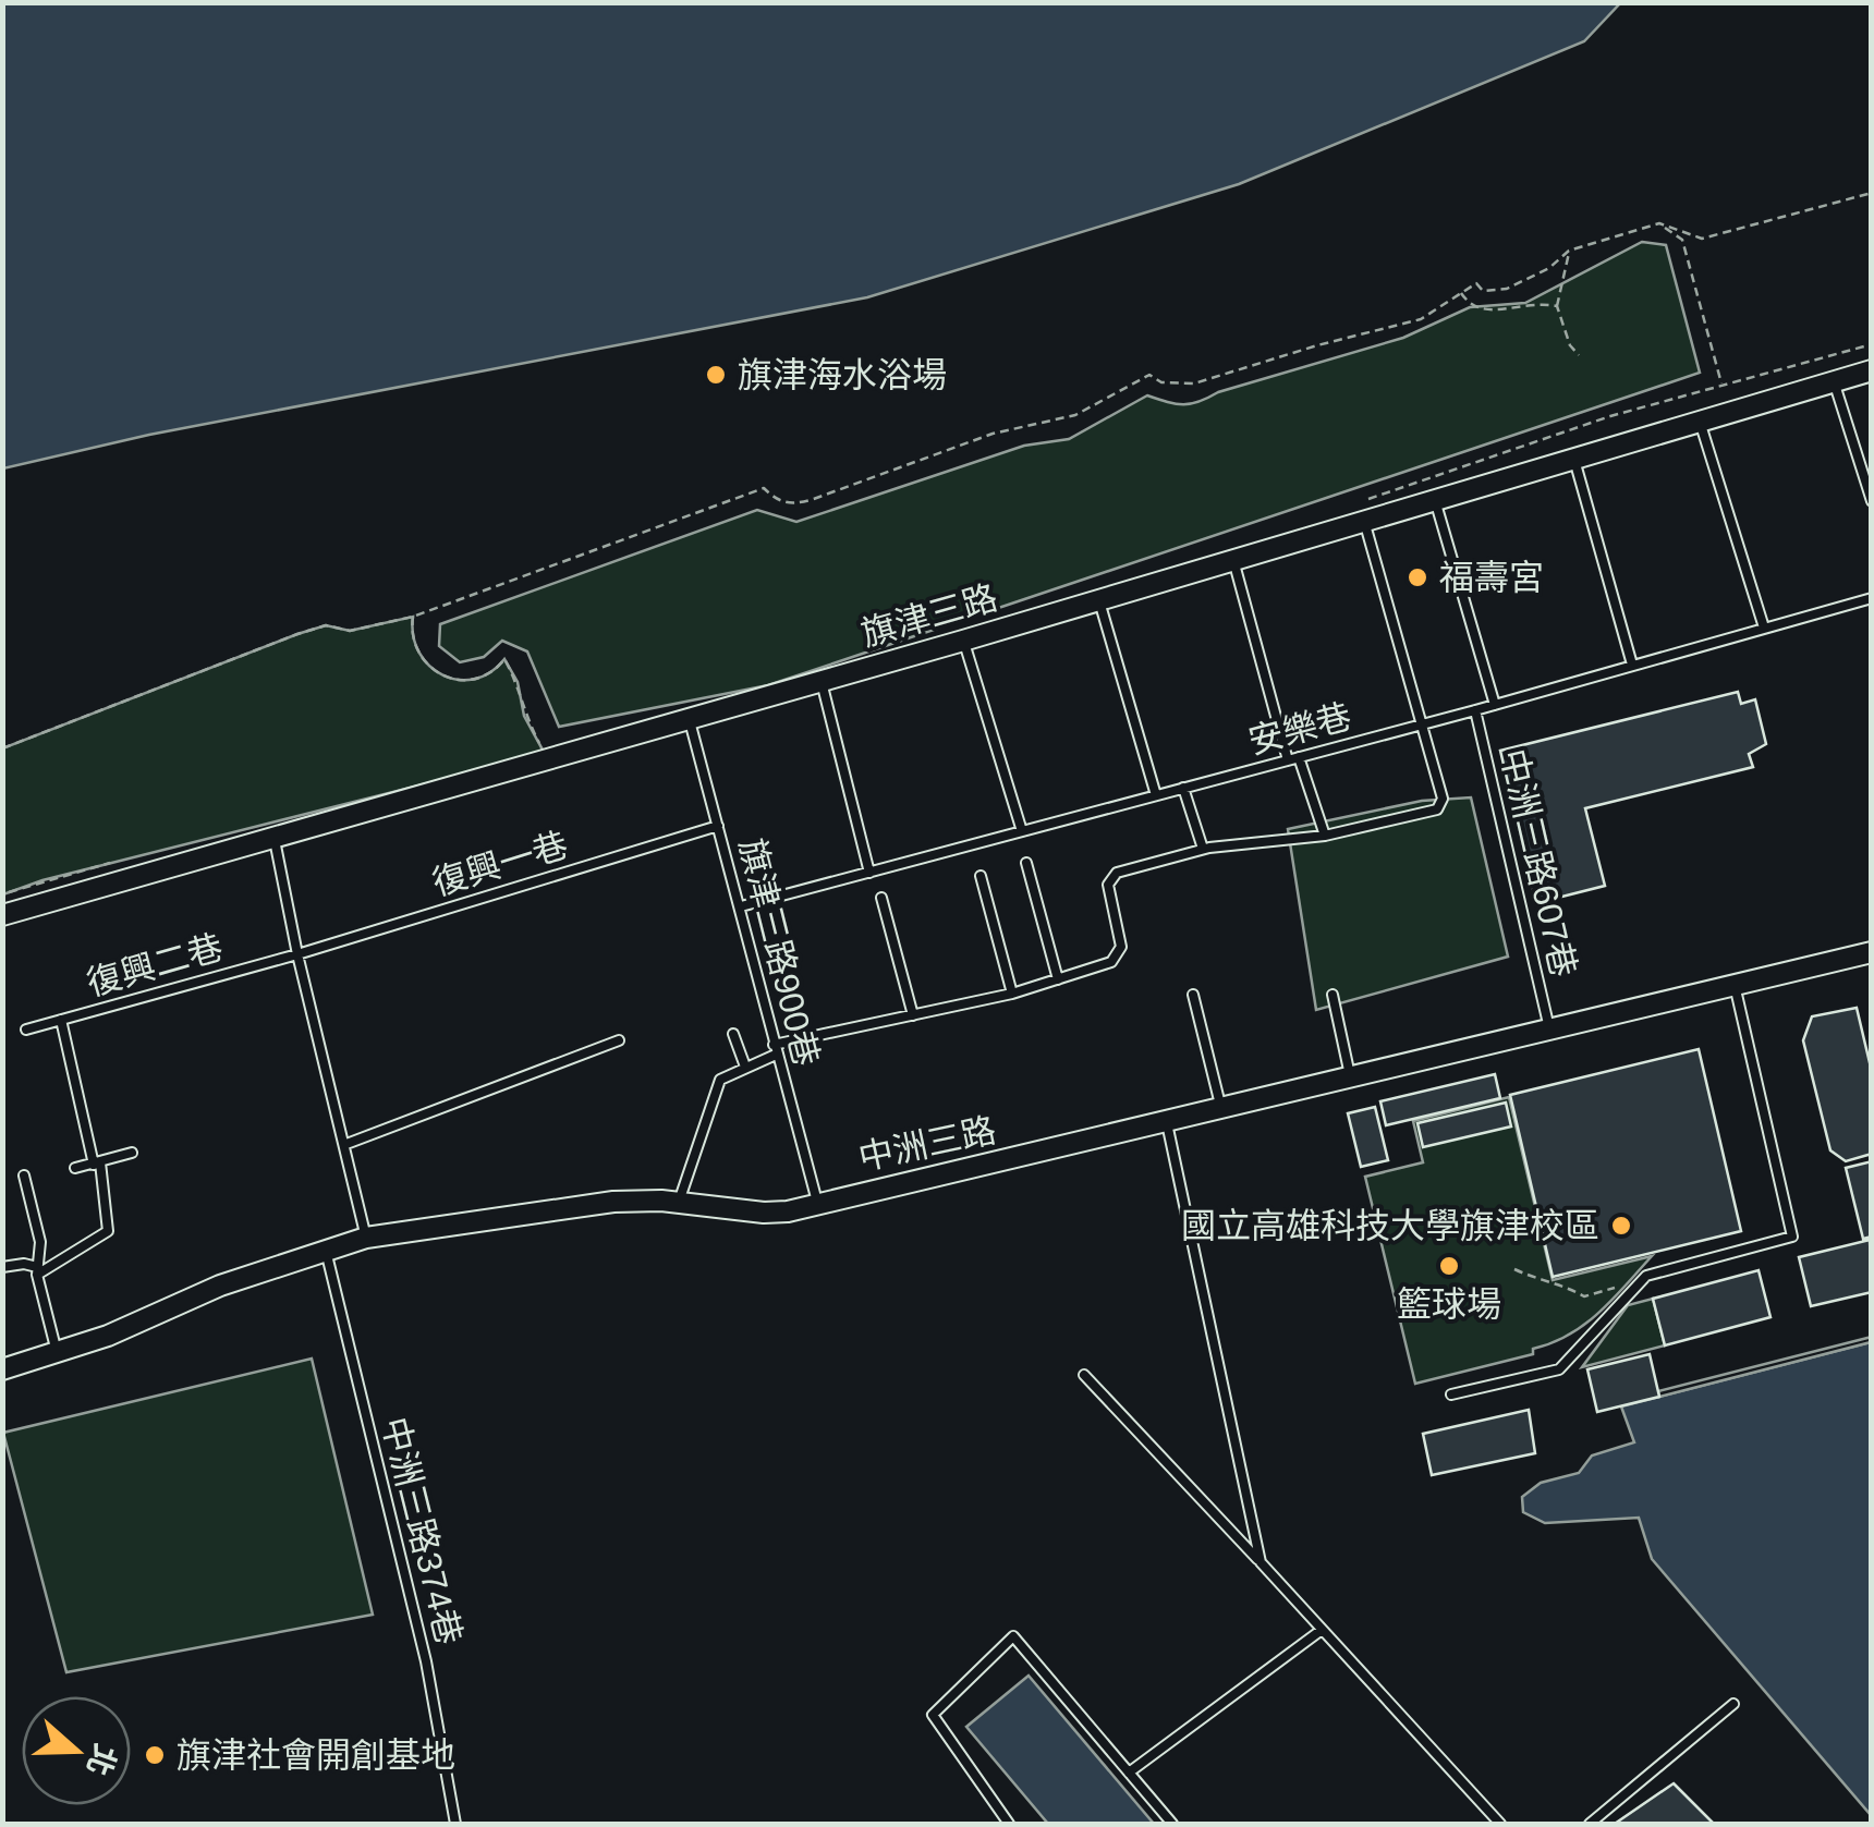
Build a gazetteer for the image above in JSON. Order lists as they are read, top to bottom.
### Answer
{
  "streets": {
    "street": ["旗津三路", "中洲三路"],
    "lane": [
      "安樂巷",
      "中洲三路607巷",
      "復興一巷",
      "旗津三路900巷",
      "復興二巷",
      "中洲三路374巷"
    ]
  },
  "crossings": [
    ["旗津三路", "旗津三路900巷"],
    ["安樂巷", "中洲三路607巷"],
    ["安樂巷", "旗津三路900巷"],
    ["中洲三路607巷", "中洲三路"],
    ["復興一巷", "旗津三路900巷"],
    ["復興一巷", "復興二巷"],
    ["旗津三路900巷", "中洲三路"],
    ["中洲三路", "中洲三路374巷"]
  ],
  "places": [
    "旗津海水浴場",
    "福壽宮",
    "國立高雄科技大學旗津校區",
    "籃球場",
    "旗津社會開創基地"
  ],
  "north": "right"
}
